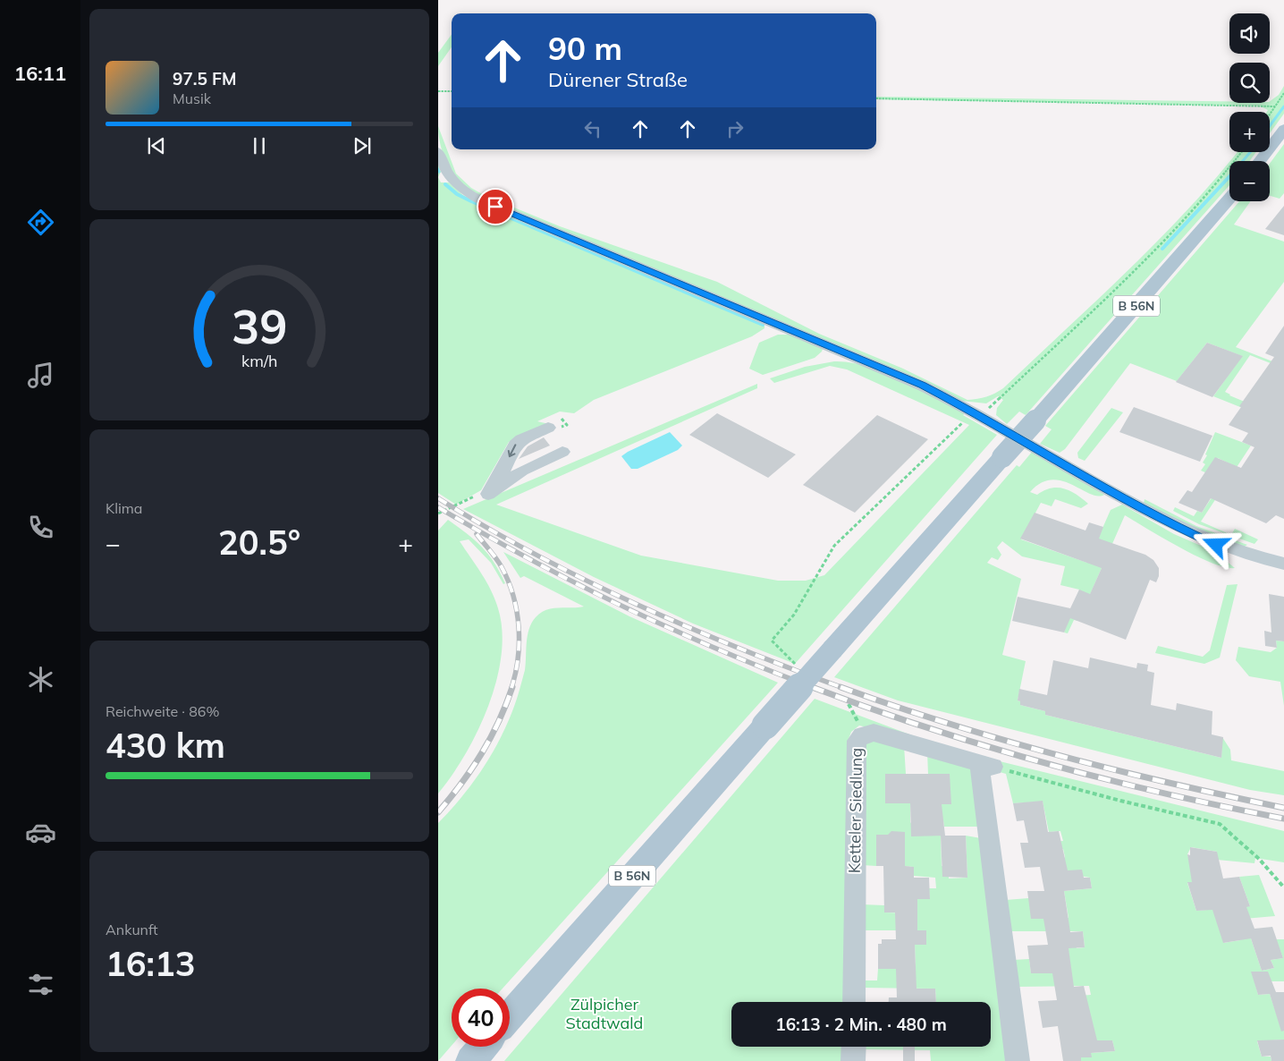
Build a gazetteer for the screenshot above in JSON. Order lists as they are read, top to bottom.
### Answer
{
  "streets": {
    "main road": ["B 56N"],
    "street": ["Ketteler Siedlung"]
  },
  "parks": ["Zülpicher Stadtwald"],
  "page": {
    "tabs": "16:11",
    "map_buttons": ["+", "−"],
    "turn": ["90 m", "Dürener Straße"],
    "song": ["97.5 FM", "Musik"],
    "tile": [
      "Klima",
      ["Reichweite · 86%", "430 km"],
      ["Ankunft", "16:13"]
    ],
    "heat": ["−", "20.5°", "+"],
    "limit": "40",
    "trip": "16:13 · 2 Min. · 480 m",
    "gauge": ["39", "km/h"]
  }
}
